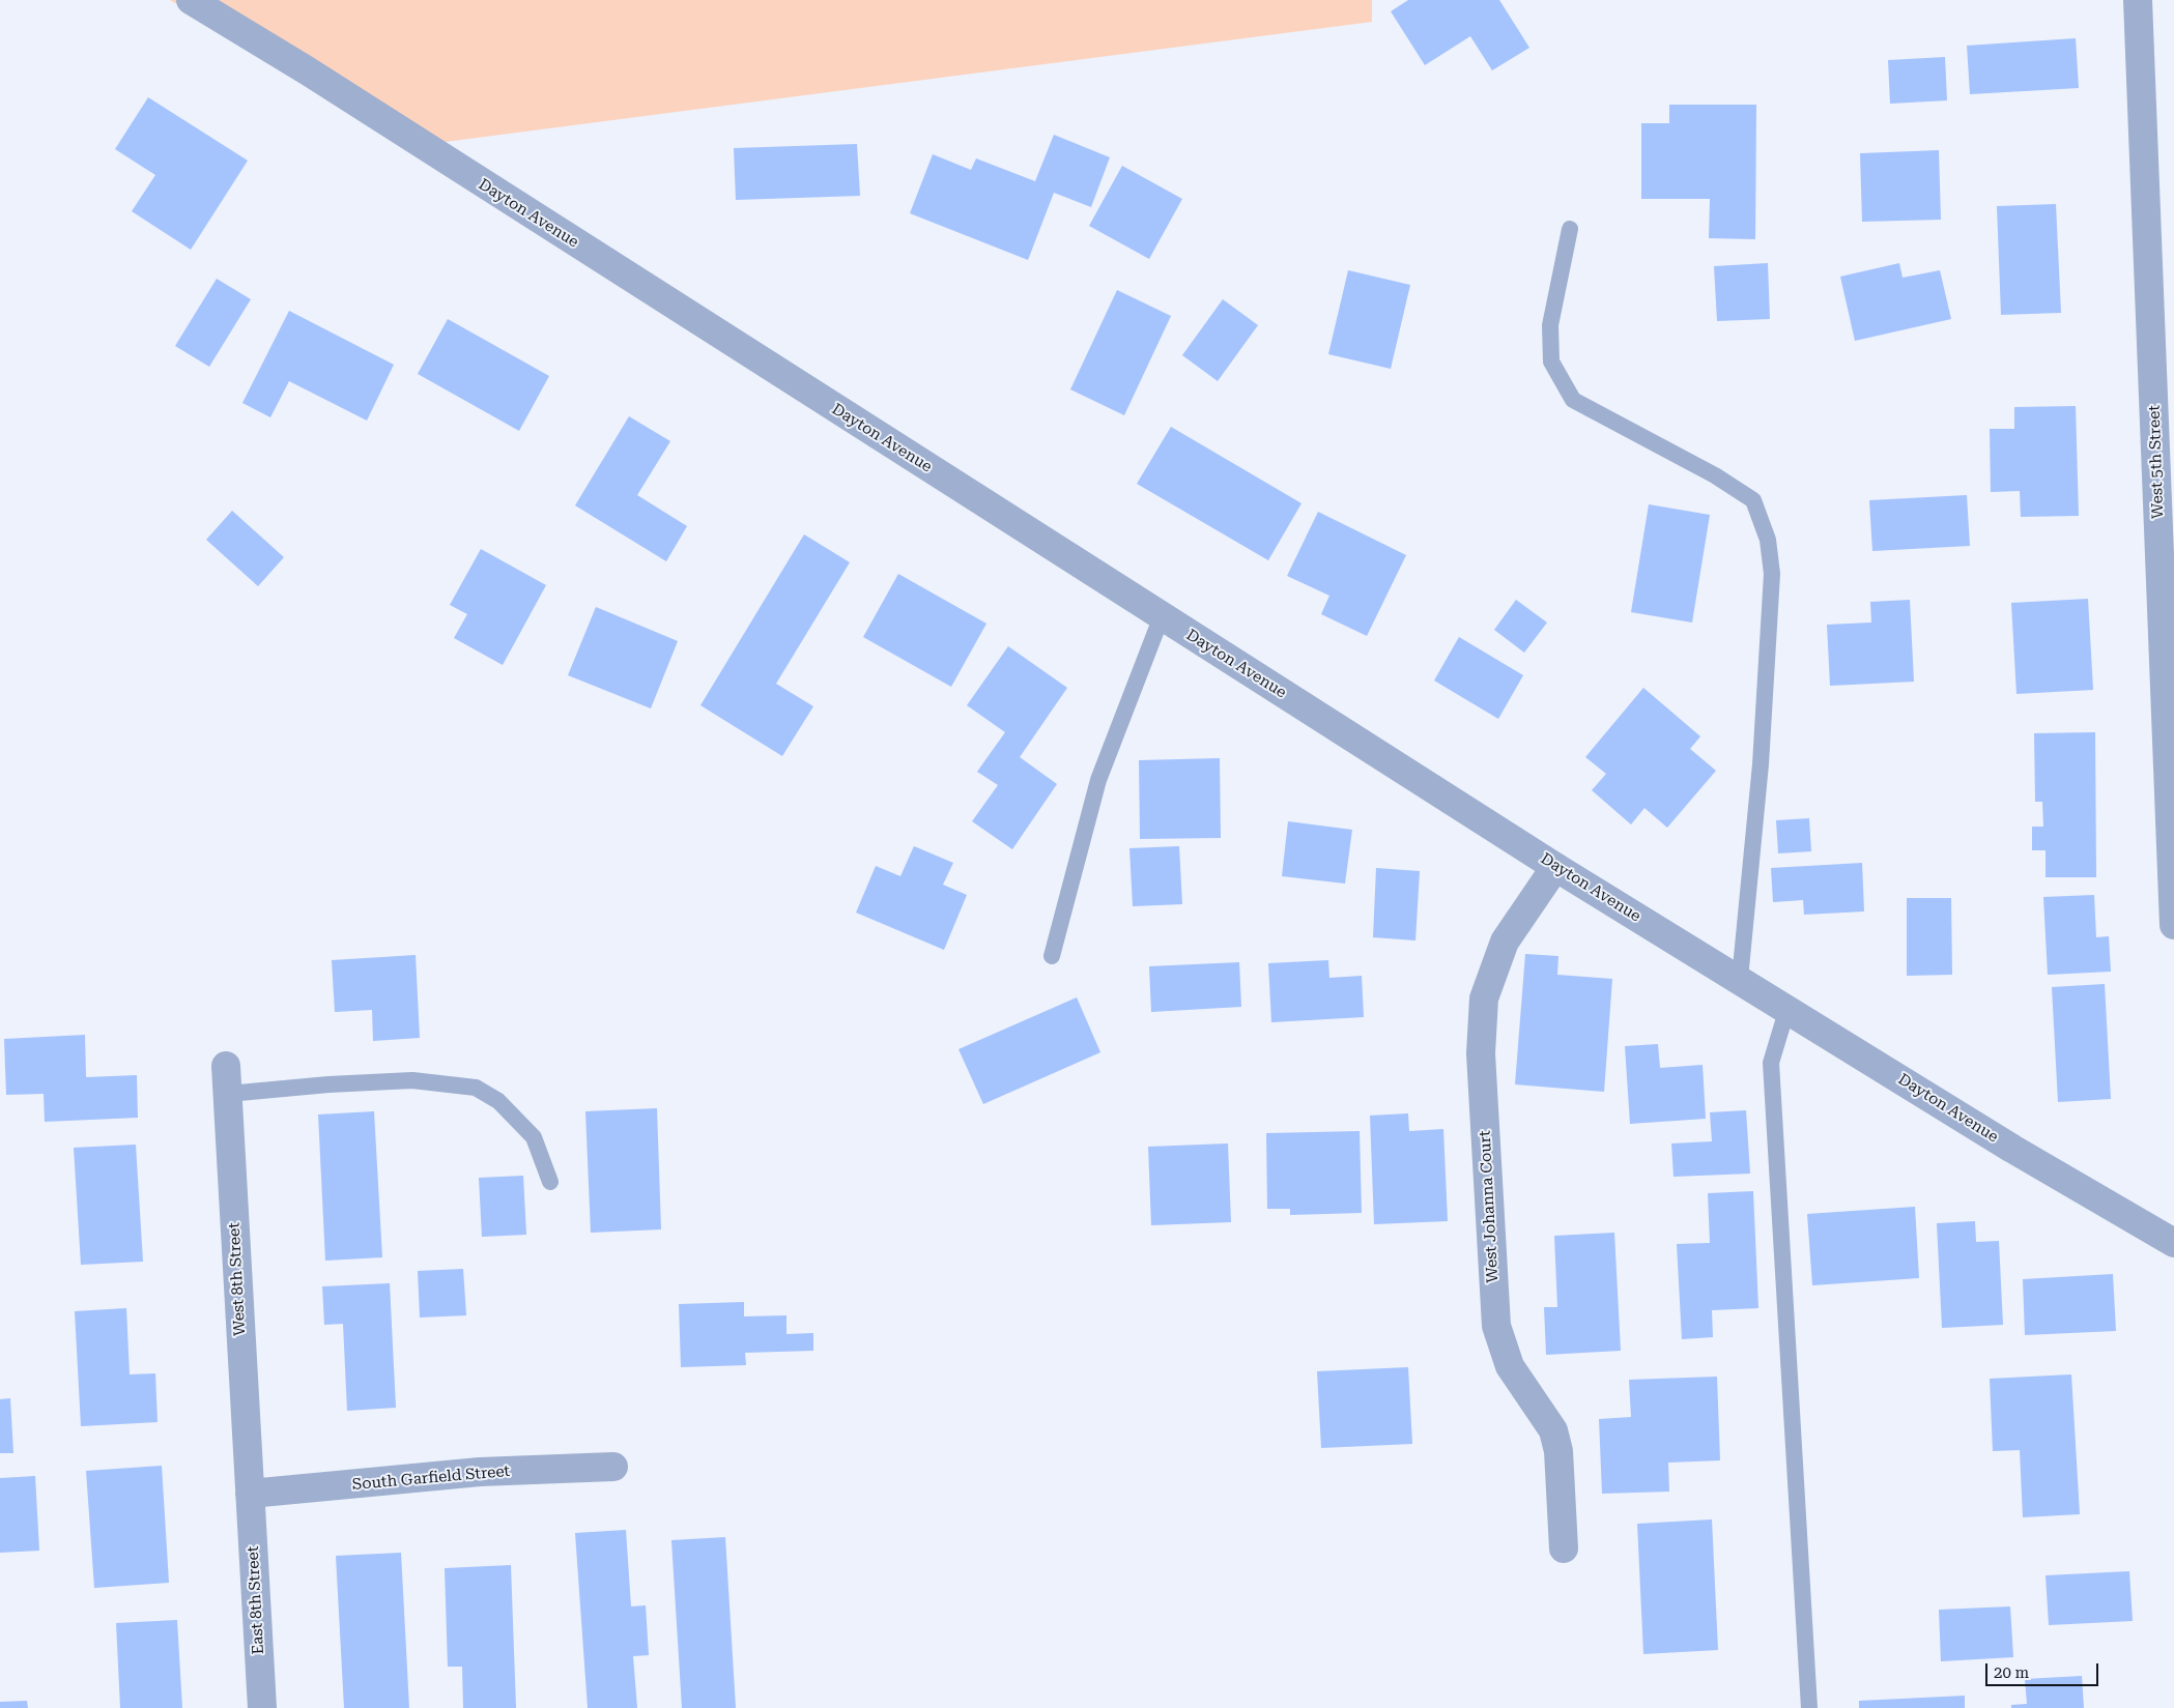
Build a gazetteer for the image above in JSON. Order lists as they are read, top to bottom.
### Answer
{
  "streets": {
    "street": [
      "Dayton Avenue",
      "West 5th Street",
      "West Johanna Court",
      "West 8th Street",
      "South Garfield Street",
      "East 8th Street"
    ]
  },
  "crossings": [
    ["Dayton Avenue", "West Johanna Court"],
    ["West 8th Street", "South Garfield Street"],
    ["West 8th Street", "East 8th Street"],
    ["South Garfield Street", "East 8th Street"]
  ],
  "scale_bar": "20 m"
}
